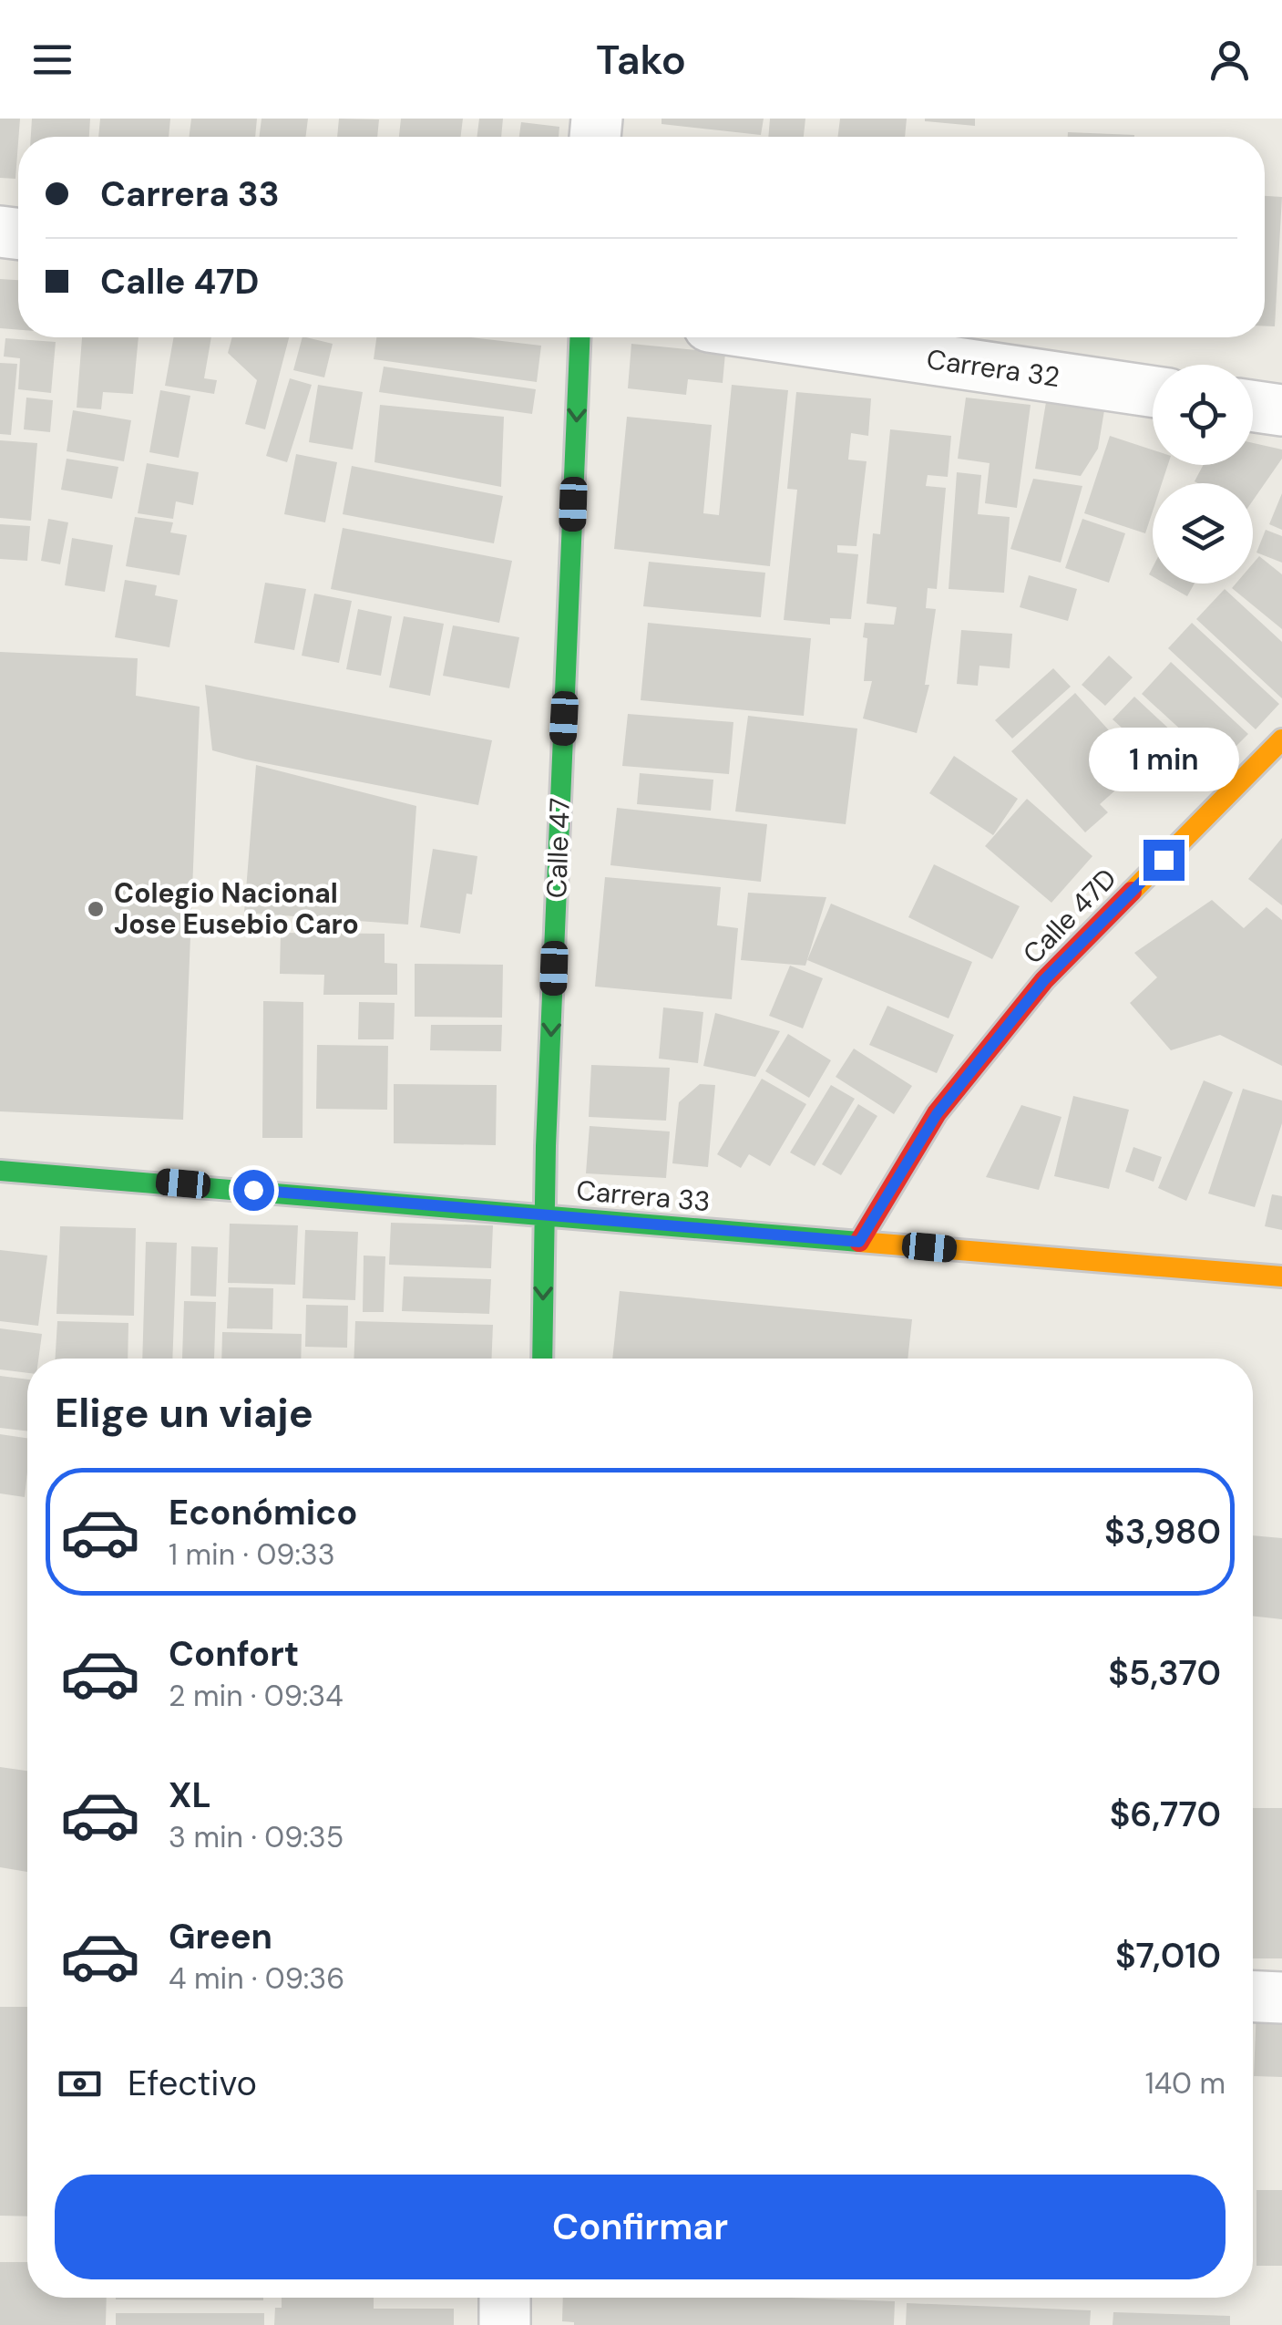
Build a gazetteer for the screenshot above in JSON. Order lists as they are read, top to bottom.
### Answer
{
  "streets": {
    "street": [
      "Carrera 32",
      "Calle 47",
      "Calle 47D",
      "Carrera 33"
    ]
  },
  "crossings": [
    ["Calle 47", "Carrera 33"],
    ["Calle 47D", "Carrera 33"]
  ],
  "one_way": ["Calle 47"],
  "places": ["Colegio Nacional Jose Eusebio Caro"],
  "page": {
    "header": "Tako",
    "banner": ["Carrera 33", "Calle 47D"],
    "bubble": "1 min",
    "heading": "Elige un viaje",
    "list": [
      {
        "name": "Económico",
        "note": "1 min · 09:33",
        "value": "$3,980"
      },
      {
        "name": "Confort",
        "note": "2 min · 09:34",
        "value": "$5,370"
      },
      {
        "name": "XL",
        "note": "3 min · 09:35",
        "value": "$6,770"
      },
      {
        "name": "Green",
        "note": "4 min · 09:36",
        "value": "$7,010"
      }
    ],
    "pay": ["Efectivo", "140 m"],
    "buttons": "Confirmar"
  }
}
